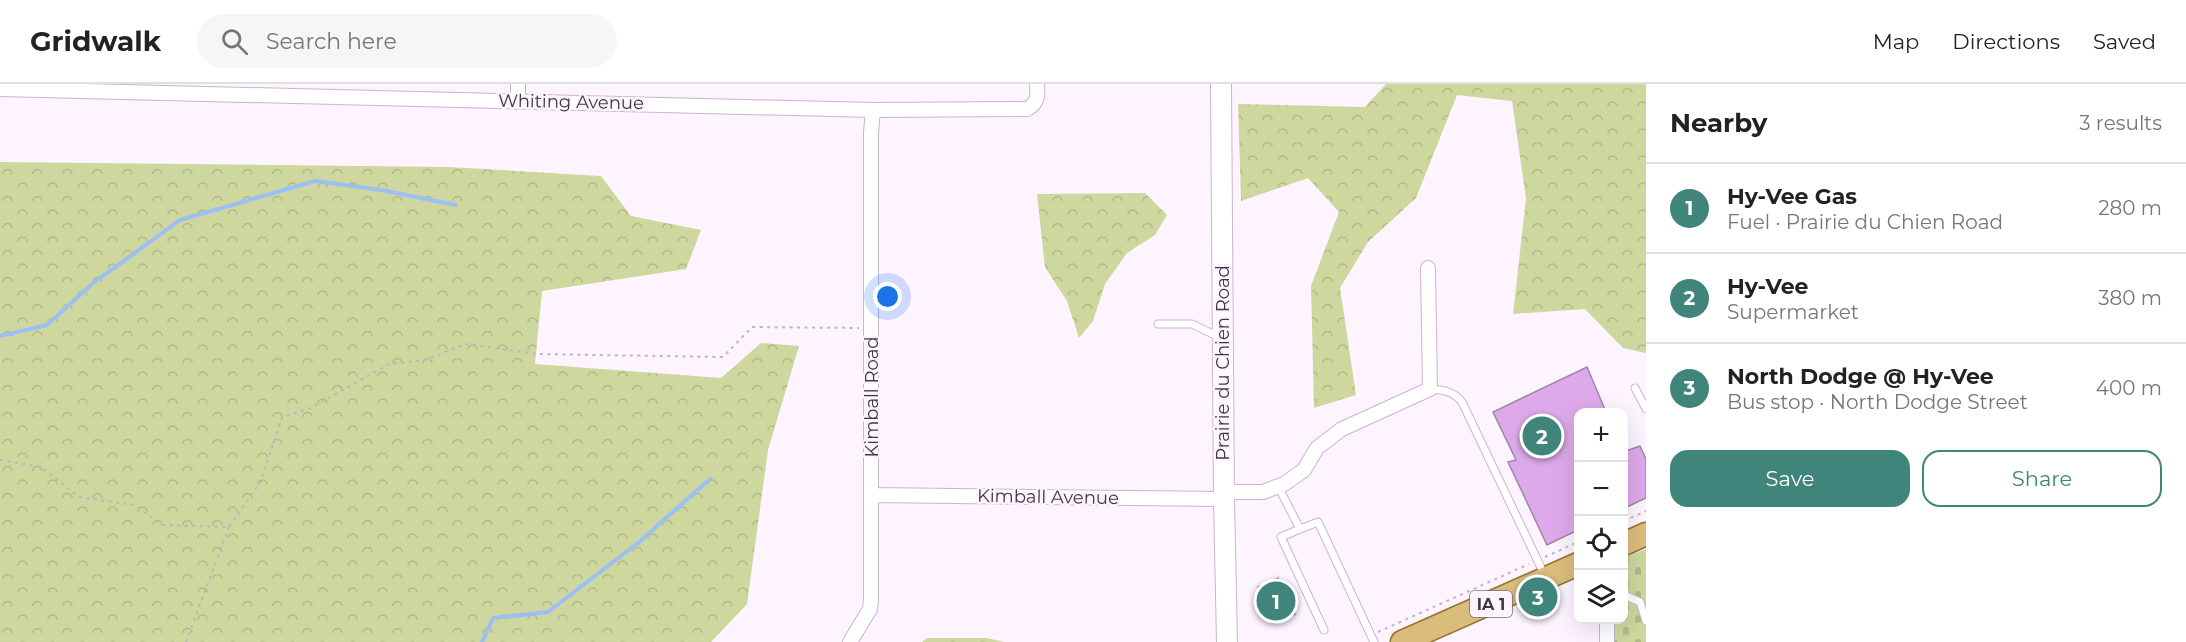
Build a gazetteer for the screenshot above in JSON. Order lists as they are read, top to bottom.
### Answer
{
  "streets": {
    "main road": ["IA 1"],
    "street": [
      "Whiting Avenue",
      "Prairie du Chien Road",
      "Kimball Road",
      "Kimball Avenue"
    ]
  },
  "crossings": [
    ["Whiting Avenue", "Kimball Road"],
    ["Prairie du Chien Road", "Kimball Avenue"],
    ["Kimball Road", "Kimball Avenue"]
  ],
  "page": {
    "header": "Gridwalk",
    "search": "Search here",
    "nav": ["Map", "Directions", "Saved"],
    "heading": ["Nearby", "3 results"],
    "list": [
      {
        "mark": "1",
        "name": "Hy-Vee Gas",
        "note": "Fuel · Prairie du Chien Road",
        "value": "280 m"
      },
      {
        "mark": "2",
        "name": "Hy-Vee",
        "note": "Supermarket",
        "value": "380 m"
      },
      {
        "mark": "3",
        "name": "North Dodge @ Hy-Vee",
        "note": "Bus stop · North Dodge Street",
        "value": "400 m"
      }
    ],
    "map_buttons": ["+", "−"],
    "pins": ["2", "3", "1"],
    "buttons": ["Save", "Share"]
  }
}
